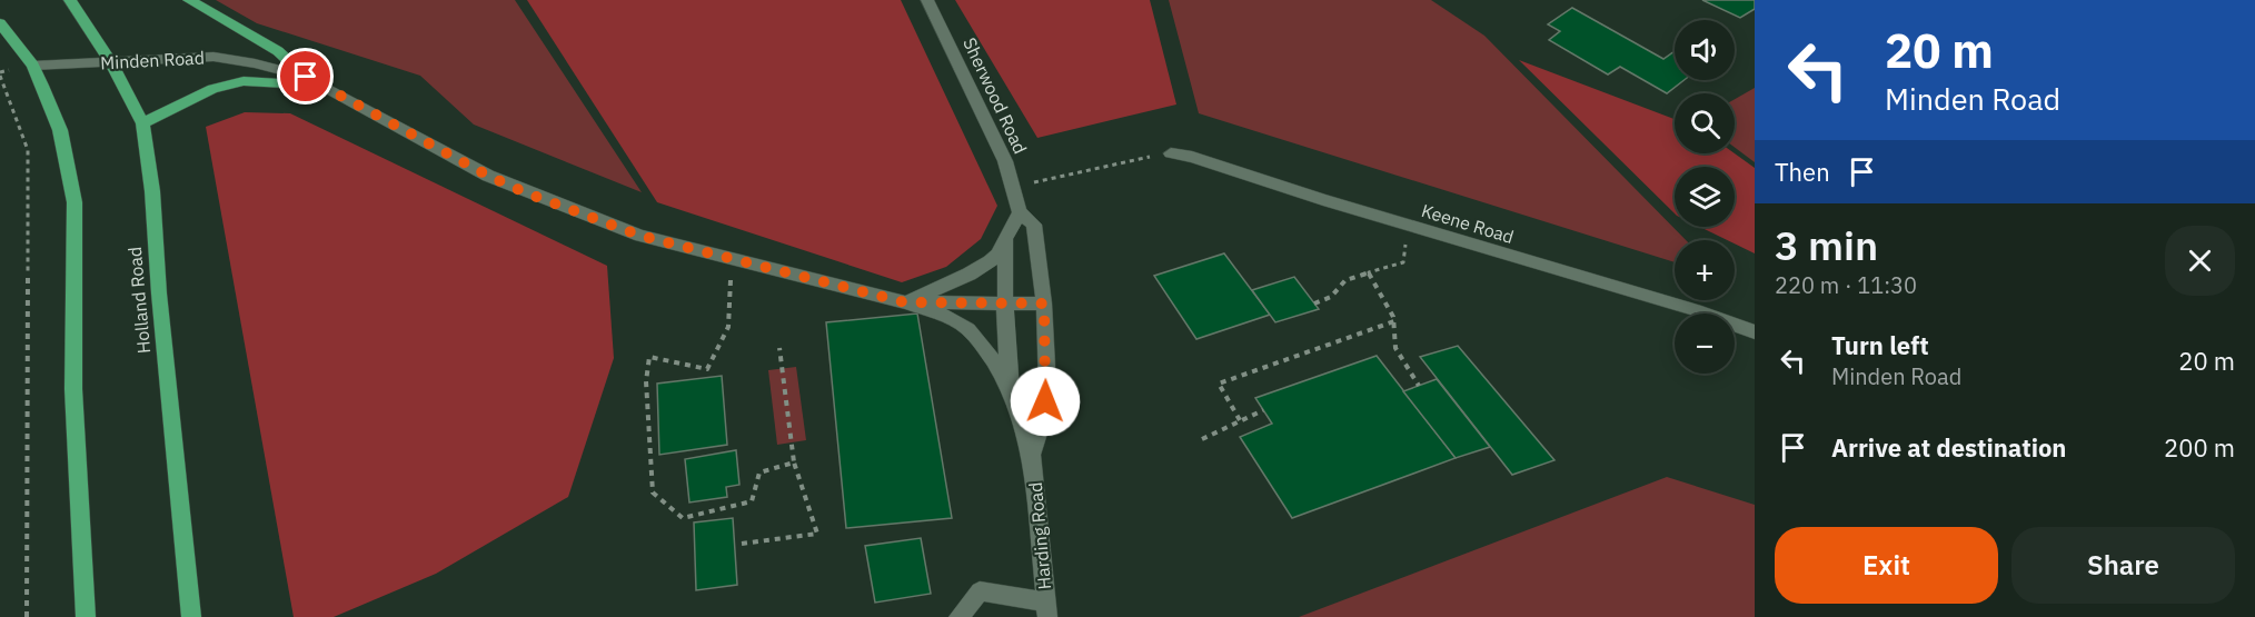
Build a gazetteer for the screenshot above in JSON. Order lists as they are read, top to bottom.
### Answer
{
  "streets": {
    "main road": ["Holland Road"],
    "street": [
      "Minden Road",
      "Sherwood Road",
      "Keene Road",
      "Harding Road"
    ]
  },
  "crossings": [
    ["Minden Road", "Sherwood Road"],
    ["Minden Road", "Holland Road"],
    ["Minden Road", "Harding Road"],
    ["Sherwood Road", "Harding Road"]
  ],
  "page": {
    "turn": ["20 m", "Minden Road"],
    "map_buttons": ["+", "−"],
    "then": "Then",
    "heading": ["3 min", "220 m · 11:30"],
    "list": [
      {
        "name": "Turn left",
        "note": "Minden Road",
        "value": "20 m"
      },
      {
        "name": "Arrive at destination",
        "value": "200 m"
      }
    ],
    "buttons": ["Exit", "Share"]
  }
}
